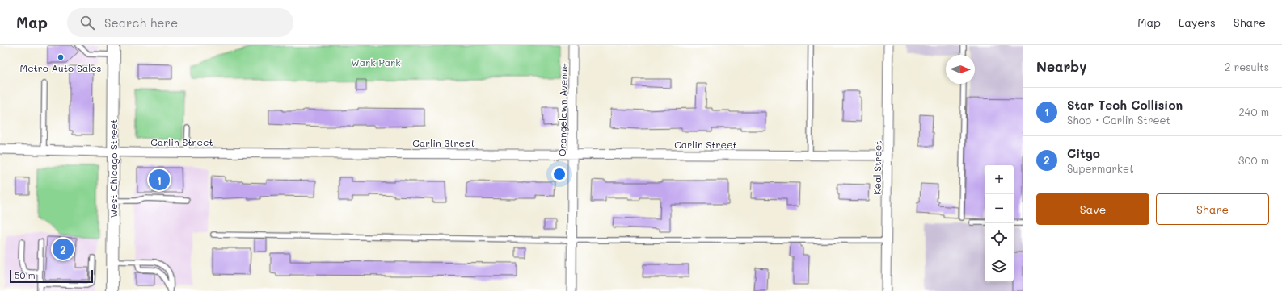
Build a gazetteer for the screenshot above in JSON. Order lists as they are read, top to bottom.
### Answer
{
  "streets": {
    "street": [
      "Orangelawn Avenue",
      "Carlin Street",
      "Keal Street",
      "West Chicago Street"
    ]
  },
  "crossings": [
    ["Orangelawn Avenue", "Carlin Street"],
    ["Carlin Street", "Keal Street"],
    ["Carlin Street", "West Chicago Street"]
  ],
  "parks": ["Wark Park"],
  "places": ["Metro Auto Sales"],
  "scale_bar": "50 m",
  "north": "right",
  "page": {
    "header": "Map",
    "search": "Search here",
    "nav": ["Map", "Layers", "Share"],
    "heading": ["Nearby", "2 results"],
    "list": [
      {
        "mark": "1",
        "name": "Star Tech Collision",
        "note": "Shop · Carlin Street",
        "value": "240 m"
      },
      {
        "mark": "2",
        "name": "Citgo",
        "note": "Supermarket",
        "value": "300 m"
      }
    ],
    "map_buttons": ["+", "−"],
    "pins": ["1", "2"],
    "buttons": ["Save", "Share"],
    "scale": "50 m"
  }
}
